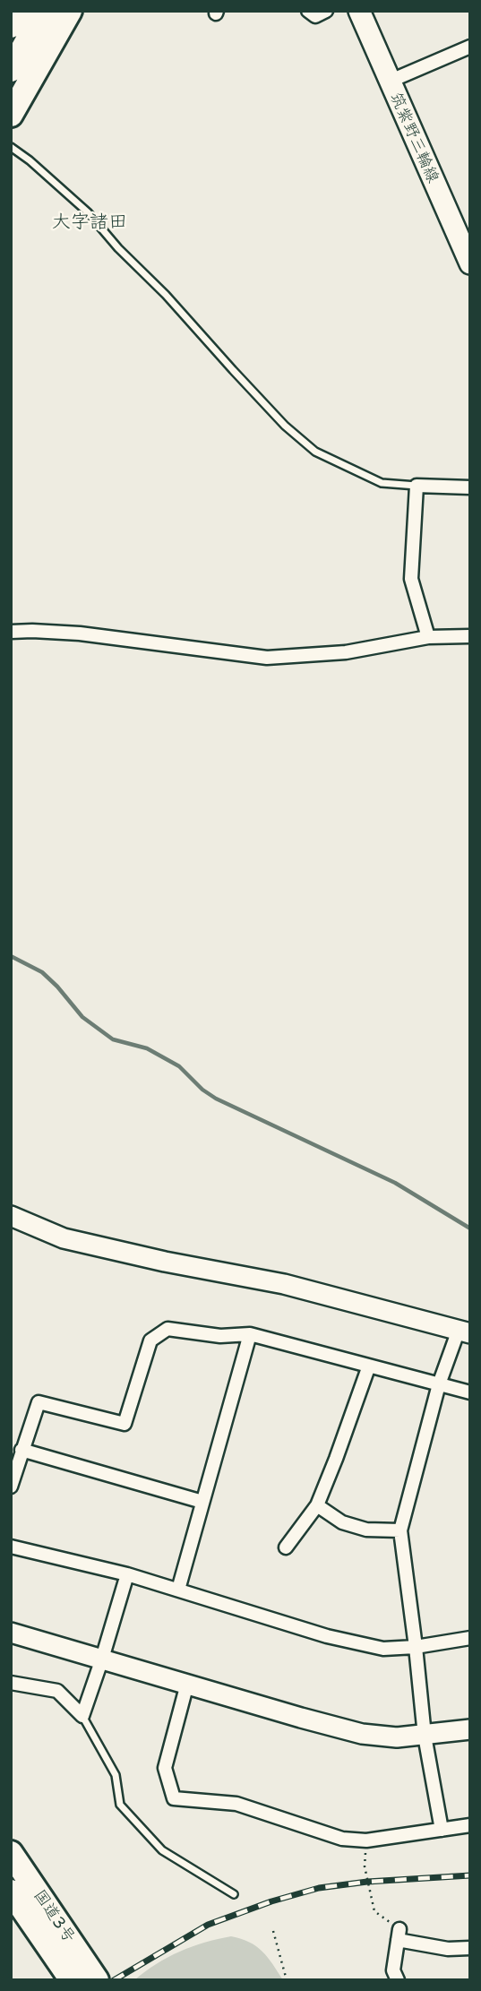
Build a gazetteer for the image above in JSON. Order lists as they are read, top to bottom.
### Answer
{
  "streets": {
    "highway": ["国道3号"],
    "main road": ["筑紫野三輪線"]
  },
  "districts": ["大字諸田"]
}
